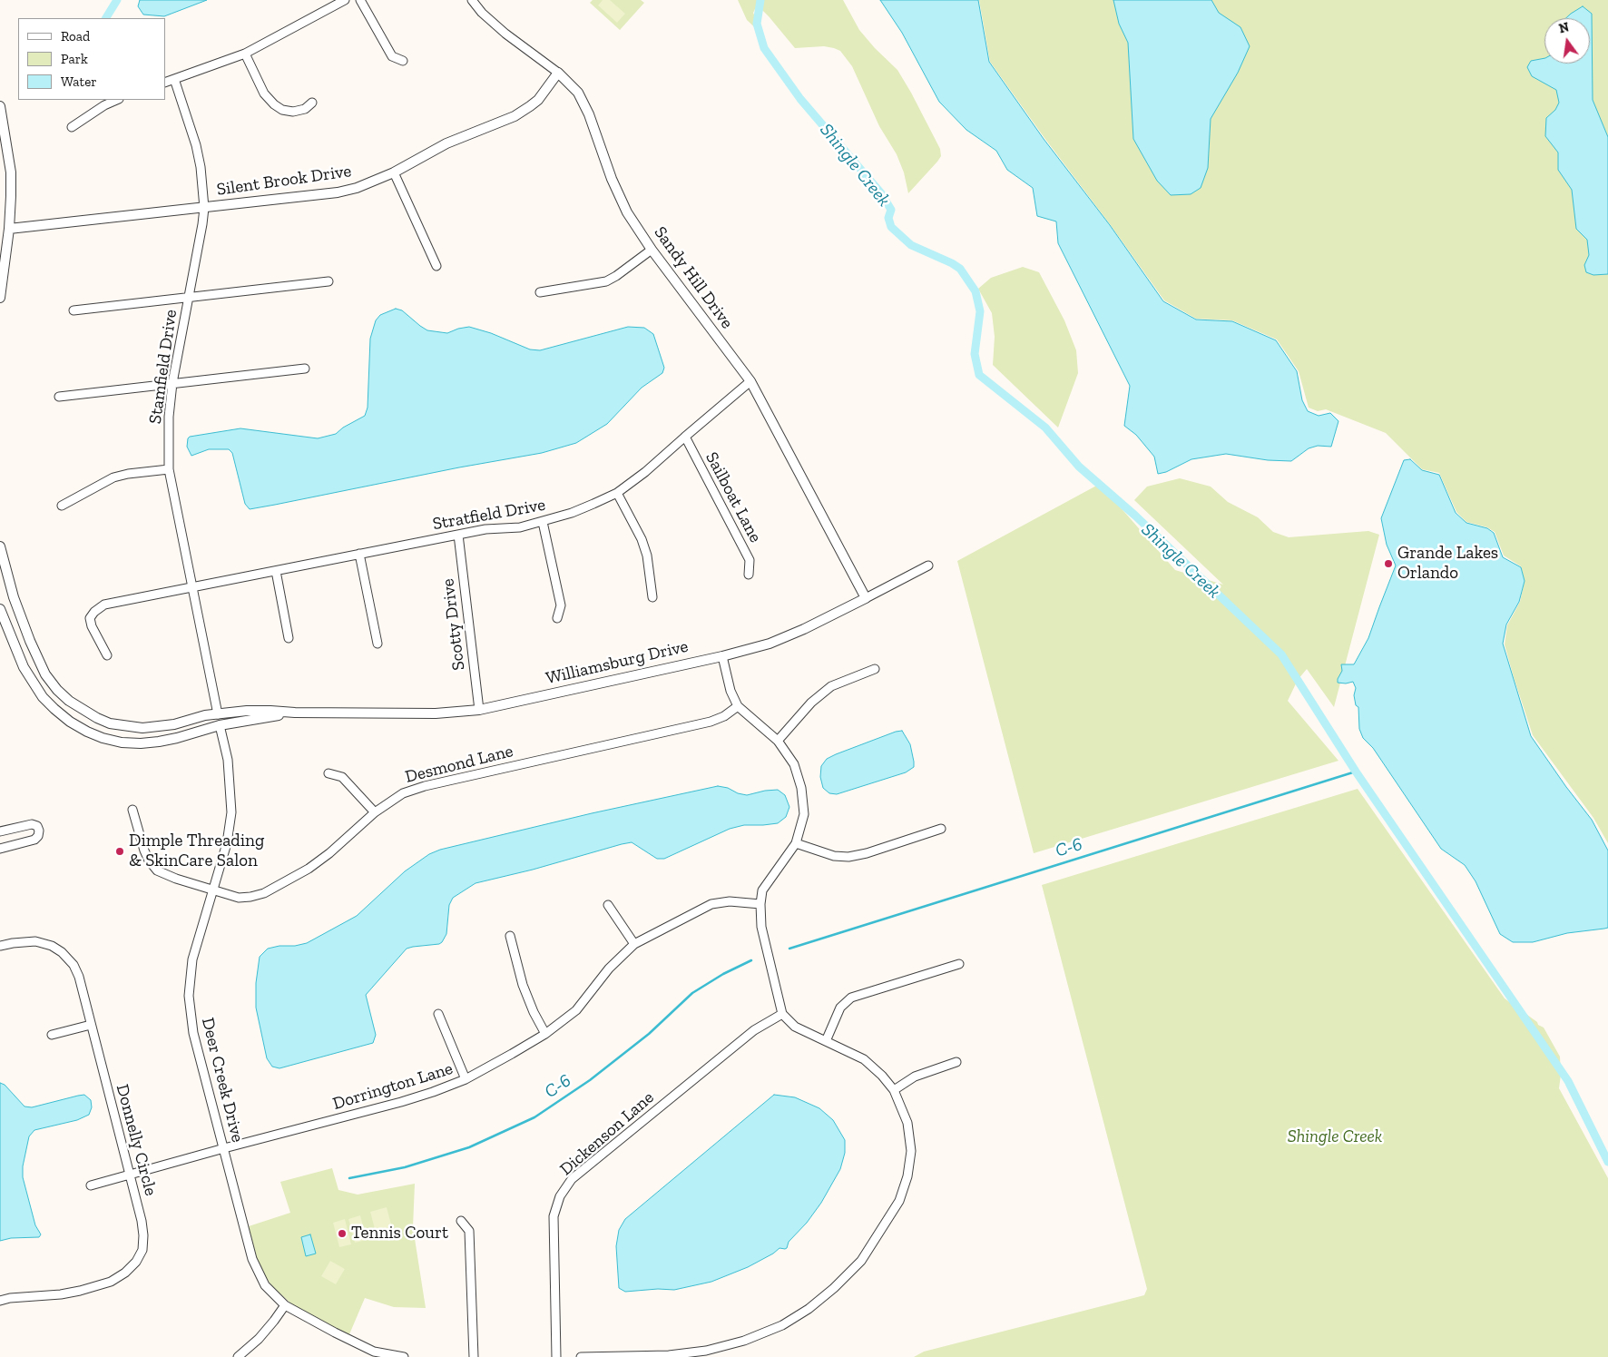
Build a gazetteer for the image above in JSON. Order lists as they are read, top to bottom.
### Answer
{
  "streets": {
    "street": [
      "Silent Brook Drive",
      "Sandy Hill Drive",
      "Stamfield Drive",
      "Sailboat Lane",
      "Stratfield Drive",
      "Scotty Drive",
      "Williamsburg Drive",
      "Desmond Lane",
      "Deer Creek Drive",
      "Dorrington Lane",
      "Dickenson Lane",
      "Donnelly Circle"
    ]
  },
  "crossings": [
    ["Silent Brook Drive", "Sandy Hill Drive"],
    ["Silent Brook Drive", "Stamfield Drive"],
    ["Sandy Hill Drive", "Stratfield Drive"],
    ["Sandy Hill Drive", "Williamsburg Drive"],
    ["Stamfield Drive", "Stratfield Drive"],
    ["Stamfield Drive", "Williamsburg Drive"],
    ["Sailboat Lane", "Stratfield Drive"],
    ["Stratfield Drive", "Scotty Drive"],
    ["Scotty Drive", "Williamsburg Drive"],
    ["Williamsburg Drive", "Deer Creek Drive"],
    ["Desmond Lane", "Deer Creek Drive"],
    ["Deer Creek Drive", "Dorrington Lane"],
    ["Dorrington Lane", "Donnelly Circle"]
  ],
  "water": ["Shingle Creek", "C-6"],
  "parks": ["Shingle Creek"],
  "places": ["Grande Lakes Orlando", "Dimple Threading & SkinCare Salon", "Tennis Court"],
  "legend": ["Road", "Park", "Water"],
  "north": "top"
}
